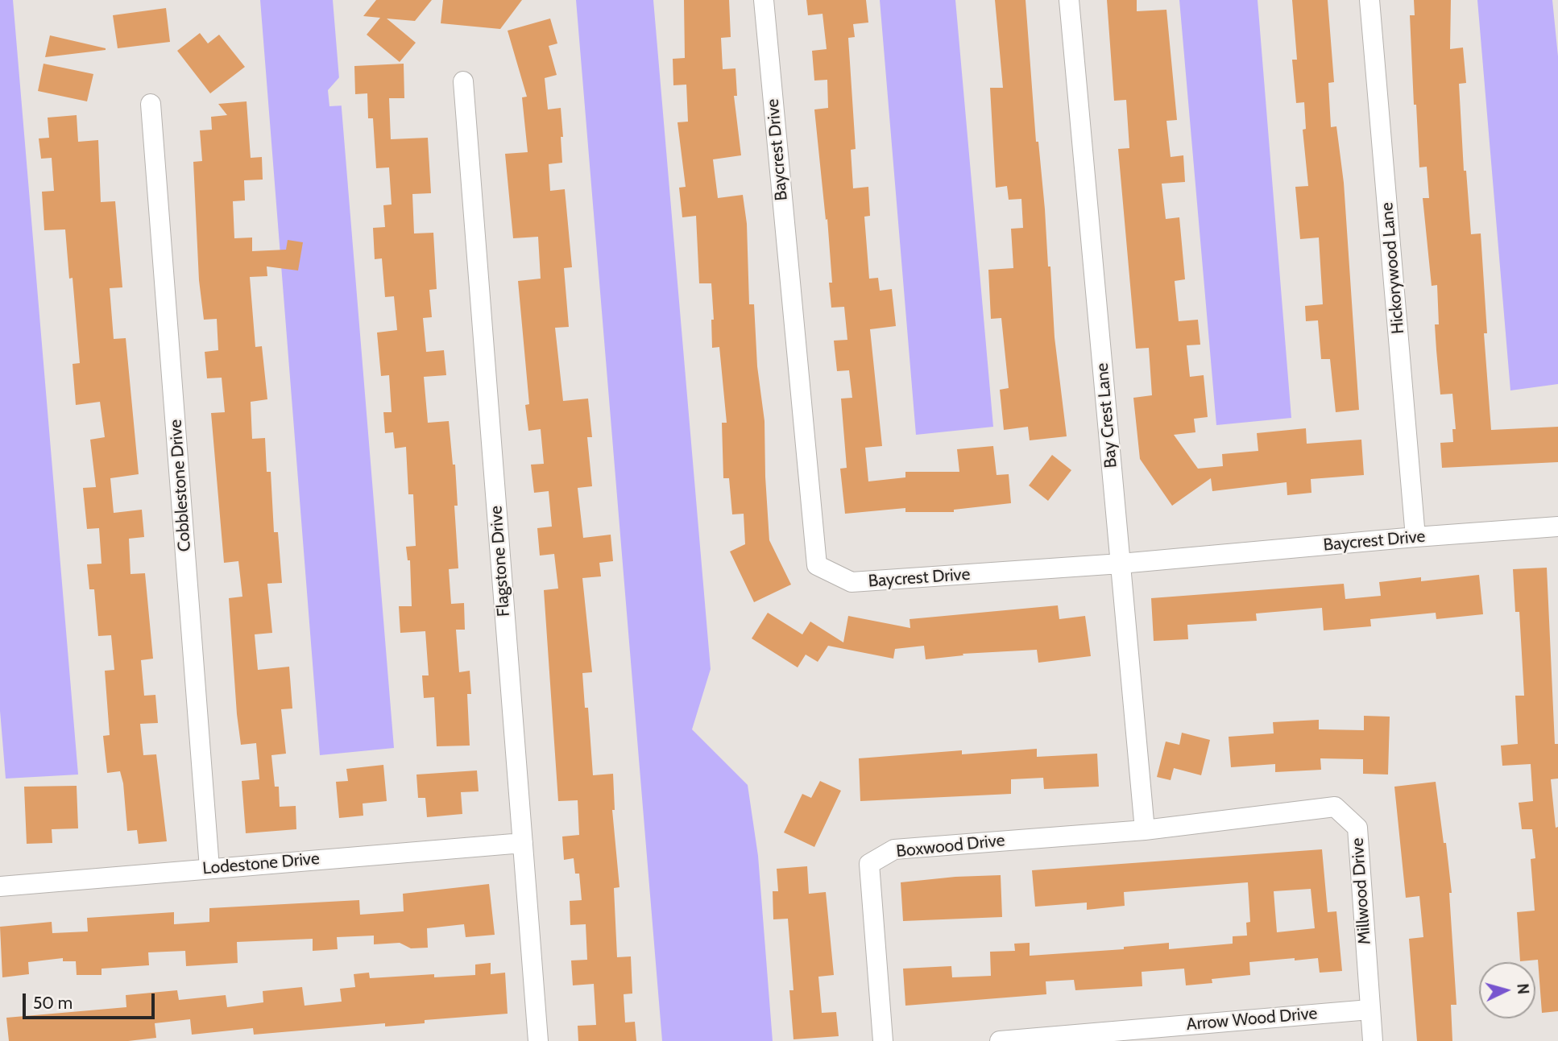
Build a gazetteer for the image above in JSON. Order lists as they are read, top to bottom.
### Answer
{
  "streets": {
    "street": [
      "Baycrest Drive",
      "Hickorywood Lane",
      "Bay Crest Lane",
      "Cobblestone Drive",
      "Flagstone Drive",
      "Boxwood Drive",
      "Lodestone Drive",
      "Millwood Drive",
      "Arrow Wood Drive"
    ]
  },
  "crossings": [
    ["Baycrest Drive", "Hickorywood Lane"],
    ["Baycrest Drive", "Bay Crest Lane"],
    ["Bay Crest Lane", "Boxwood Drive"],
    ["Bay Crest Lane", "Millwood Drive"],
    ["Cobblestone Drive", "Lodestone Drive"],
    ["Flagstone Drive", "Lodestone Drive"],
    ["Boxwood Drive", "Millwood Drive"],
    ["Millwood Drive", "Arrow Wood Drive"]
  ],
  "scale_bar": "50 m",
  "north": "right"
}
